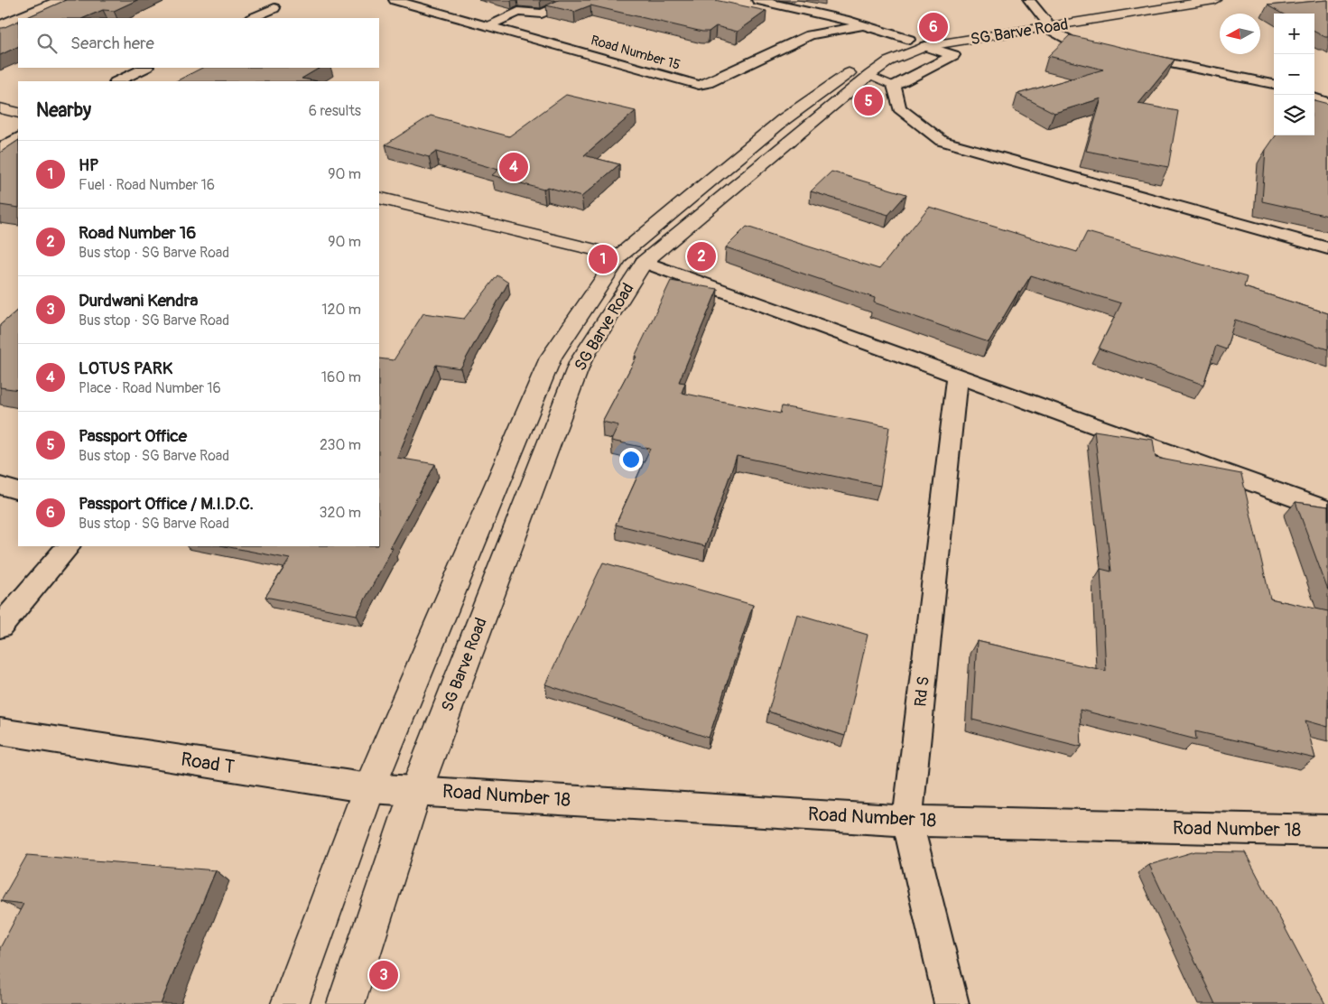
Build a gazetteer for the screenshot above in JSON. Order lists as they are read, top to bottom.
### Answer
{
  "streets": {
    "main road": ["SG Barve Road"],
    "street": [
      "Road Number 15",
      "Rd S",
      "Road T",
      "Road Number 18"
    ]
  },
  "crossings": [
    ["SG Barve Road", "Road T"],
    ["SG Barve Road", "Road Number 18"],
    ["Rd S", "Road Number 18"],
    ["Road T", "Road Number 18"]
  ],
  "north": "left",
  "page": {
    "pins": [
      "6",
      "5",
      "4",
      "2",
      "1",
      "3"
    ],
    "map_buttons": ["+", "−"],
    "search": "Search here",
    "heading": ["Nearby", "6 results"],
    "list": [
      {
        "mark": "1",
        "name": "HP",
        "note": "Fuel · Road Number 16",
        "value": "90 m"
      },
      {
        "mark": "2",
        "name": "Road Number 16",
        "note": "Bus stop · SG Barve Road",
        "value": "90 m"
      },
      {
        "mark": "3",
        "name": "Durdwani Kendra",
        "note": "Bus stop · SG Barve Road",
        "value": "120 m"
      },
      {
        "mark": "4",
        "name": "LOTUS PARK",
        "note": "Place · Road Number 16",
        "value": "160 m"
      },
      {
        "mark": "5",
        "name": "Passport Office",
        "note": "Bus stop · SG Barve Road",
        "value": "230 m"
      },
      {
        "mark": "6",
        "name": "Passport Office / M.I.D.C.",
        "note": "Bus stop · SG Barve Road",
        "value": "320 m"
      }
    ]
  }
}
